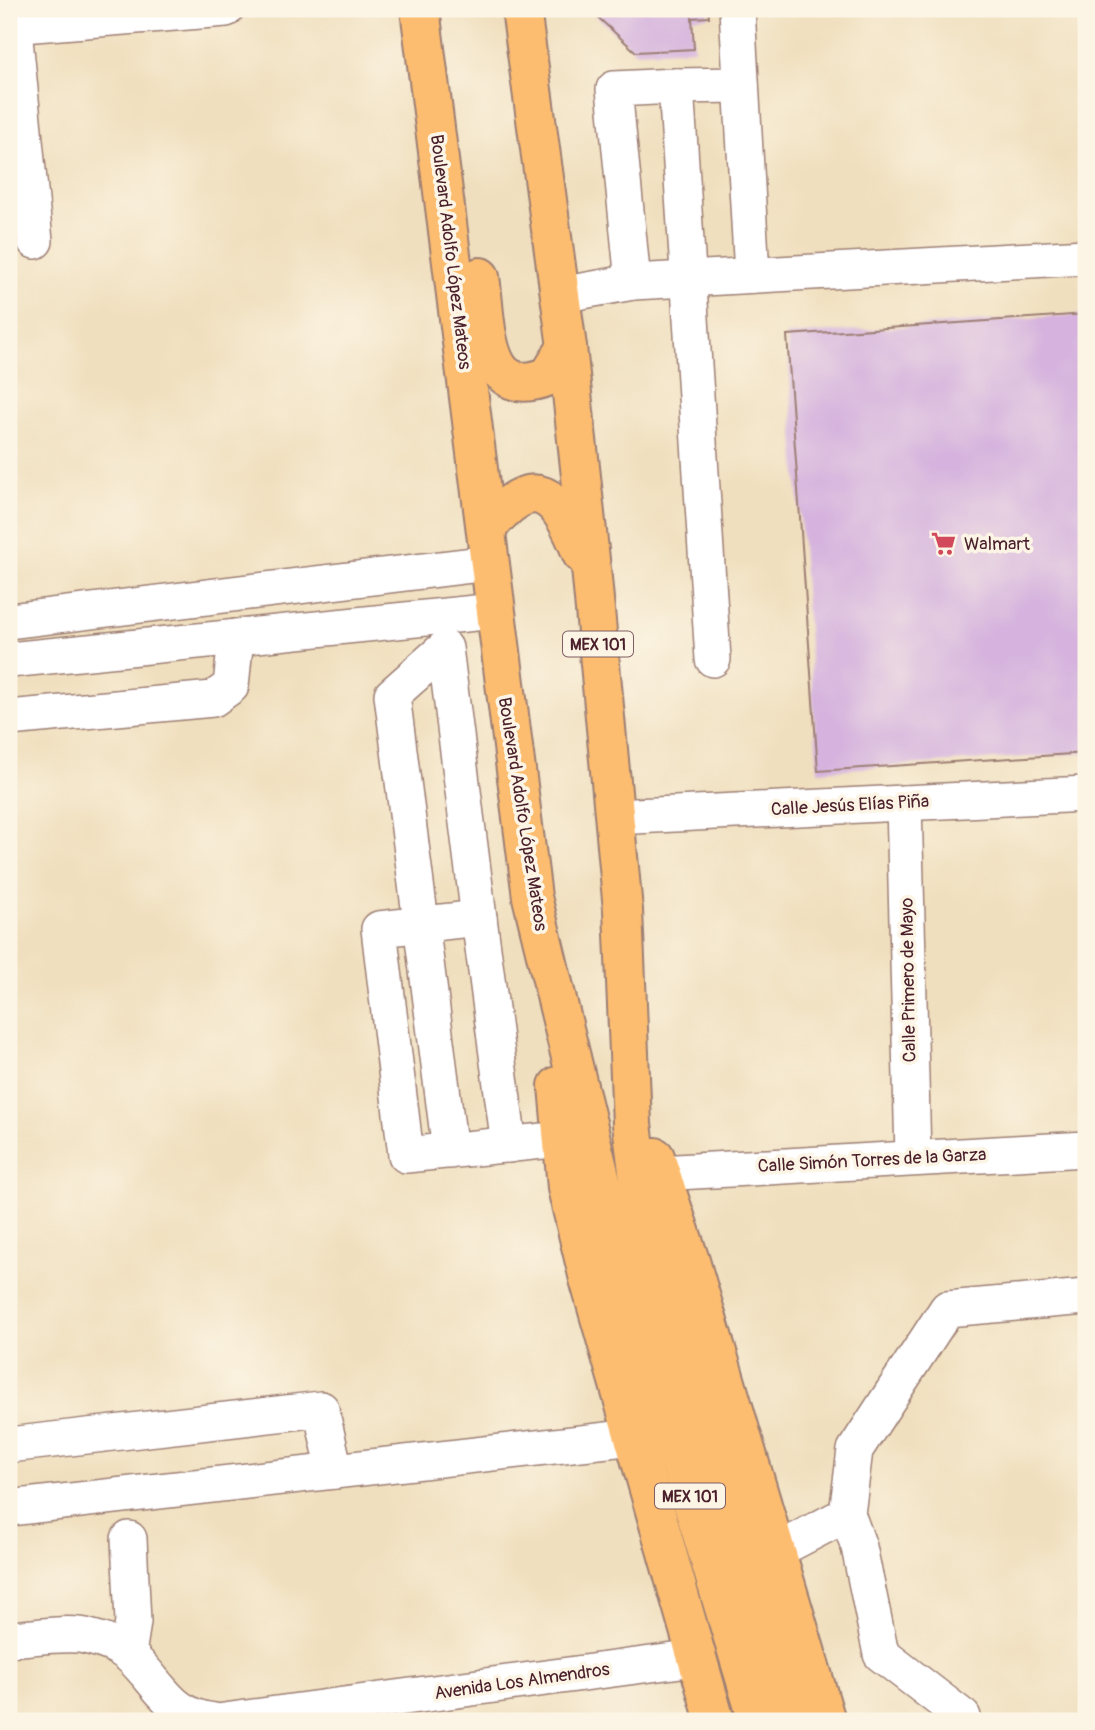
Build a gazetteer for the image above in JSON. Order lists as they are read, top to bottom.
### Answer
{
  "streets": {
    "main road": ["Boulevard Adolfo López Mateos", "MEX 101"],
    "street": [
      "Calle Jesús Elías Piña",
      "Calle Primero de Mayo",
      "Calle Simón Torres de la Garza",
      "Avenida Los Almendros"
    ]
  },
  "crossings": [
    ["MEX 101", "Calle Jesús Elías Piña"],
    ["Calle Jesús Elías Piña", "Calle Primero de Mayo"],
    ["Calle Primero de Mayo", "Calle Simón Torres de la Garza"]
  ],
  "places": {
    "supermarket": ["Walmart"]
  }
}
